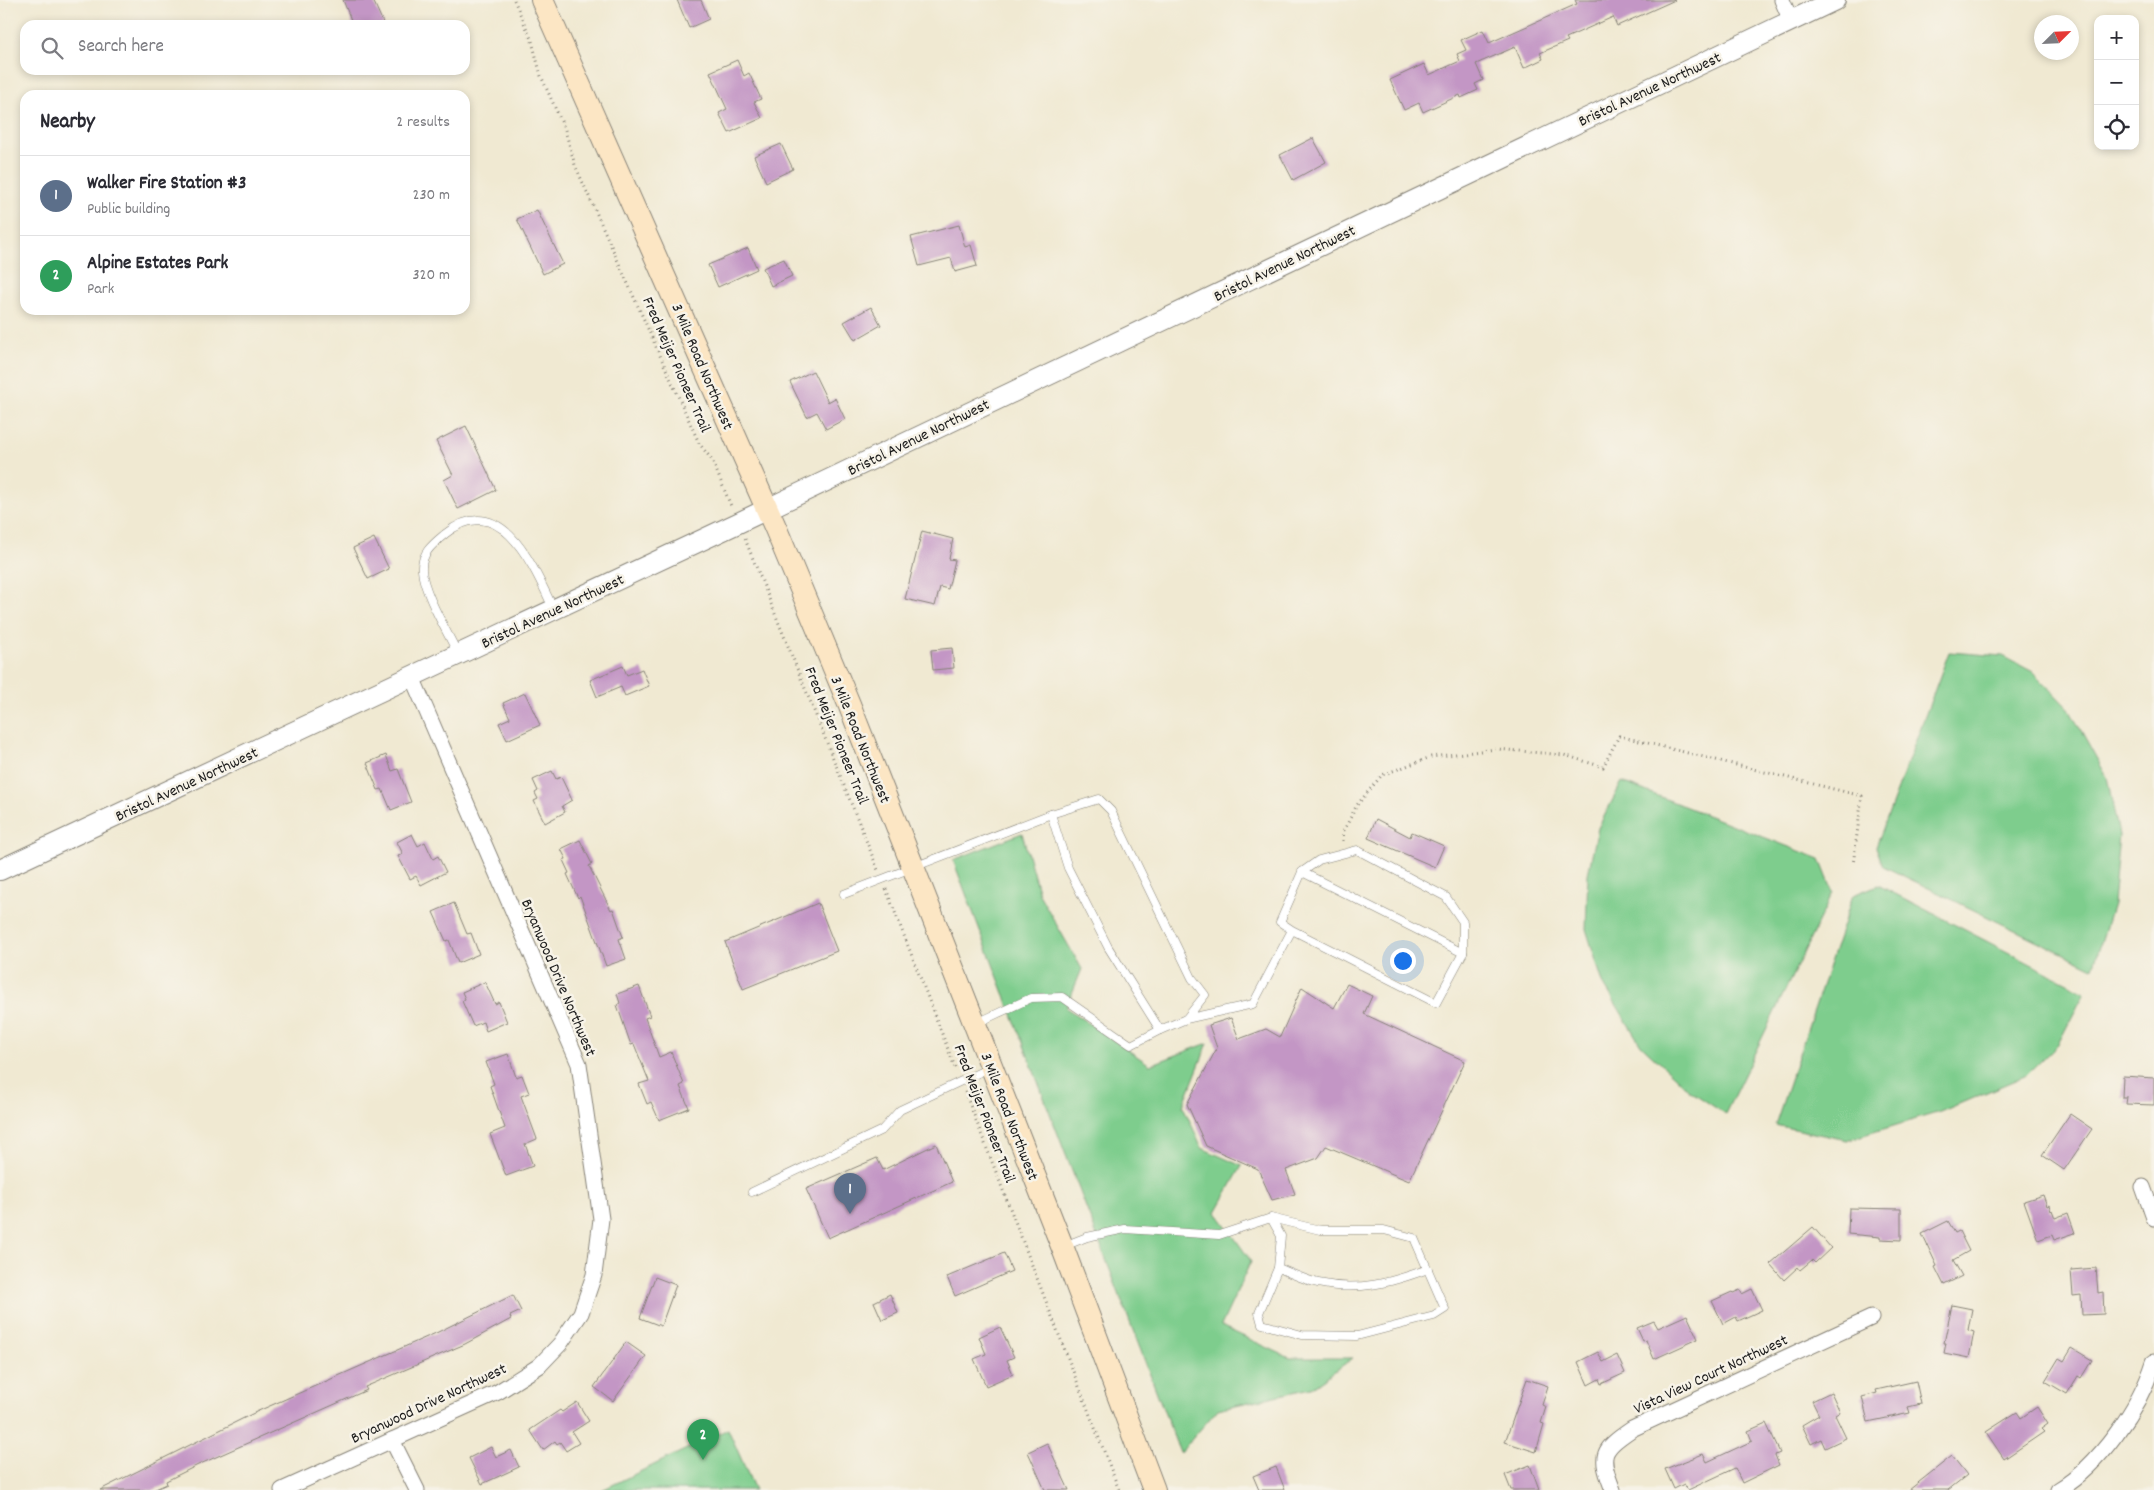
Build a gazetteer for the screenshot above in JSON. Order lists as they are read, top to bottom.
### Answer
{
  "streets": {
    "main road": ["3 Mile Road Northwest"],
    "street": ["Bristol Avenue Northwest", "Bryanwood Drive Northwest", "Vista View Court Northwest"],
    "path": ["Fred Meijer Pioneer Trail"]
  },
  "crossings": [
    ["Bristol Avenue Northwest", "Fred Meijer Pioneer Trail"],
    ["Bristol Avenue Northwest", "3 Mile Road Northwest"],
    ["Bristol Avenue Northwest", "Bryanwood Drive Northwest"]
  ],
  "north": "top right",
  "page": {
    "map_buttons": ["+", "−"],
    "search": "Search here",
    "heading": ["Nearby", "2 results"],
    "list": [
      {
        "mark": "1",
        "name": "Walker Fire Station #3",
        "note": "Public building",
        "value": "230 m"
      },
      {
        "mark": "2",
        "name": "Alpine Estates Park",
        "note": "Park",
        "value": "320 m"
      }
    ],
    "pins": ["1", "2"]
  }
}
